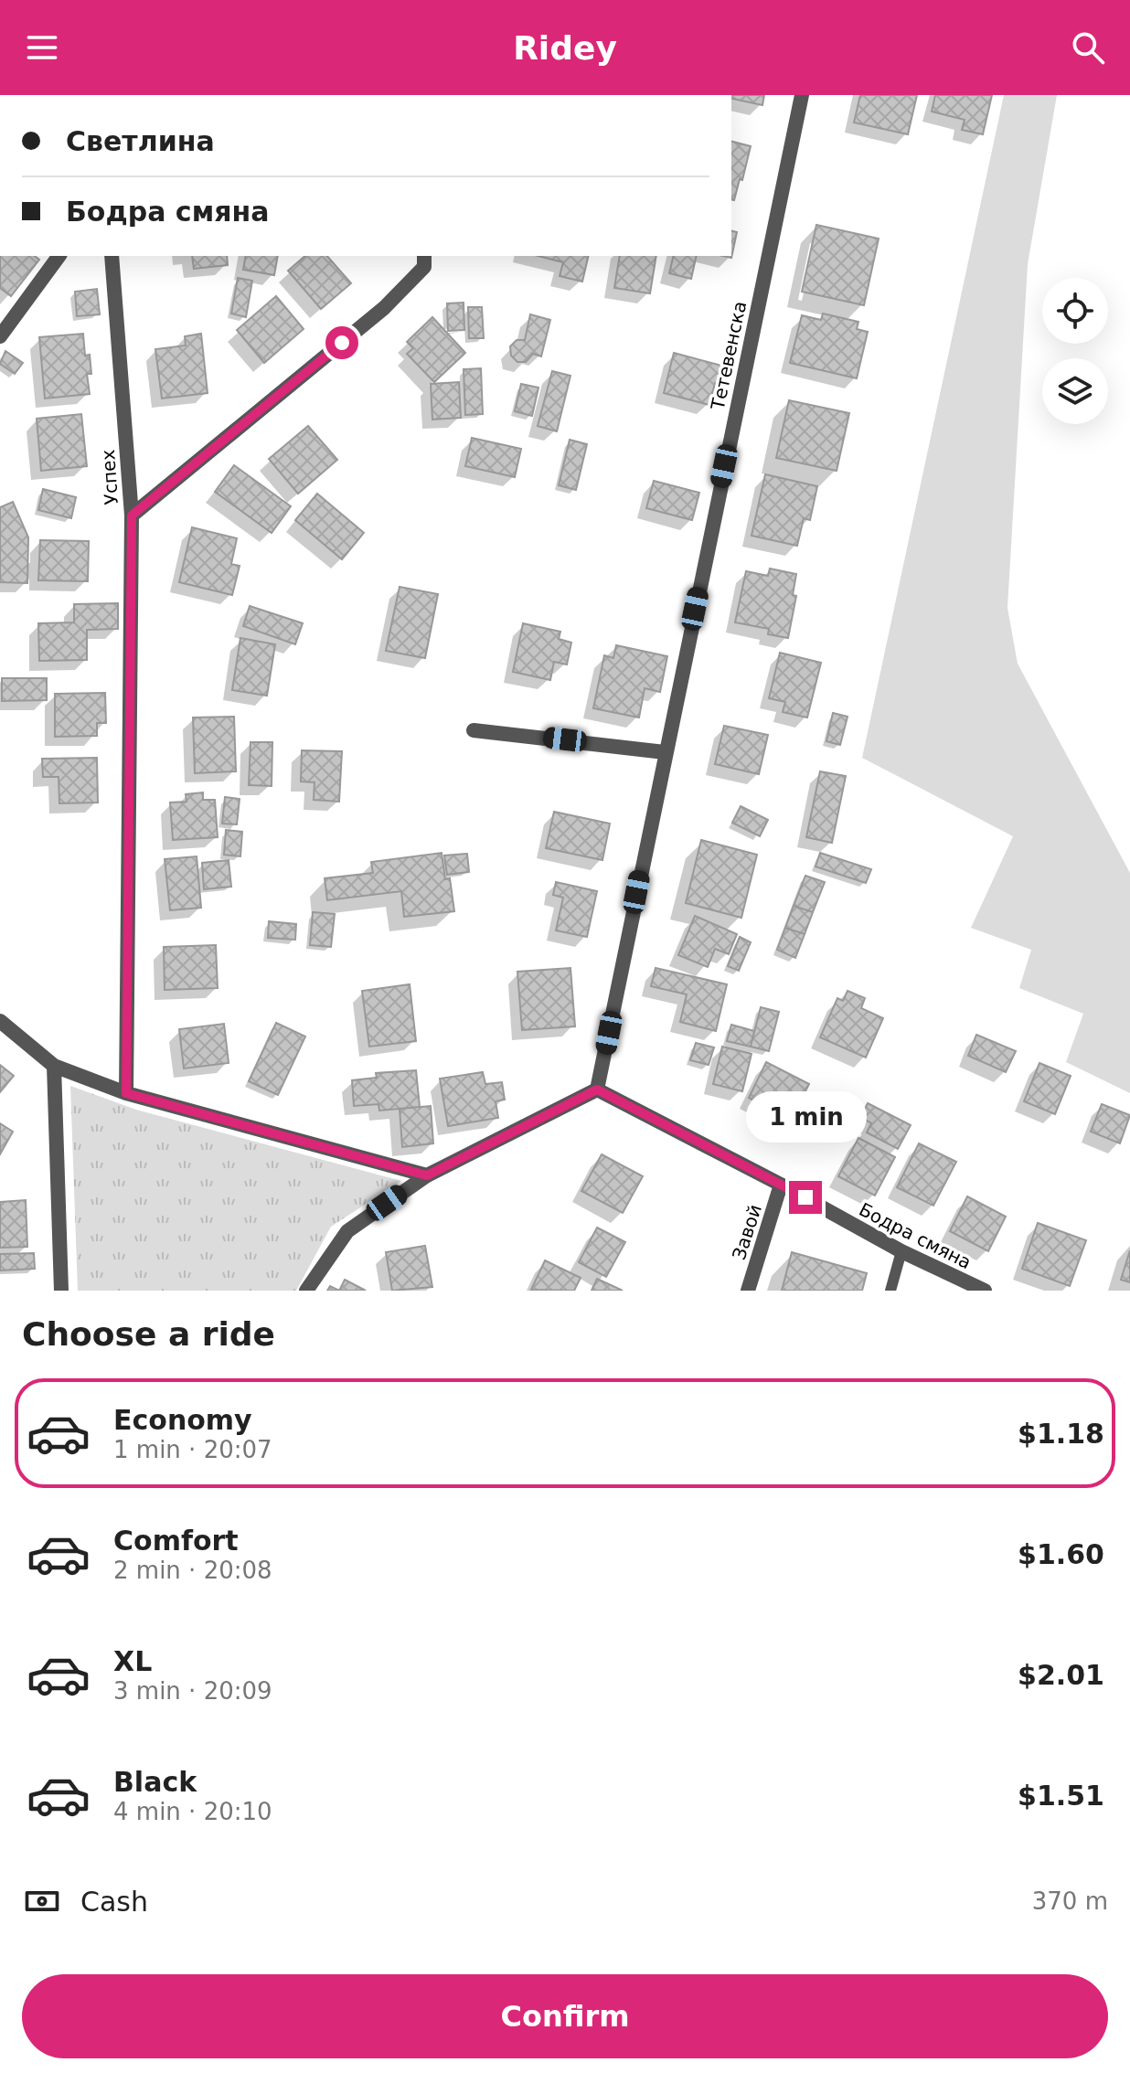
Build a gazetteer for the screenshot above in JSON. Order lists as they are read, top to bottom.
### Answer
{
  "streets": {
    "street": [
      "Тетевенска",
      "Успех",
      "Завой",
      "Бодра смяна"
    ]
  },
  "crossings": [
    ["Тетевенска", "Бодра смяна"],
    ["Завой", "Бодра смяна"]
  ],
  "page": {
    "header": "Ridey",
    "banner": ["Светлина", "Бодра смяна"],
    "bubble": "1 min",
    "heading": "Choose a ride",
    "list": [
      {
        "name": "Economy",
        "note": "1 min · 20:07",
        "value": "$1.18"
      },
      {
        "name": "Comfort",
        "note": "2 min · 20:08",
        "value": "$1.60"
      },
      {
        "name": "XL",
        "note": "3 min · 20:09",
        "value": "$2.01"
      },
      {
        "name": "Black",
        "note": "4 min · 20:10",
        "value": "$1.51"
      }
    ],
    "pay": ["Cash", "370 m"],
    "buttons": "Confirm"
  }
}
